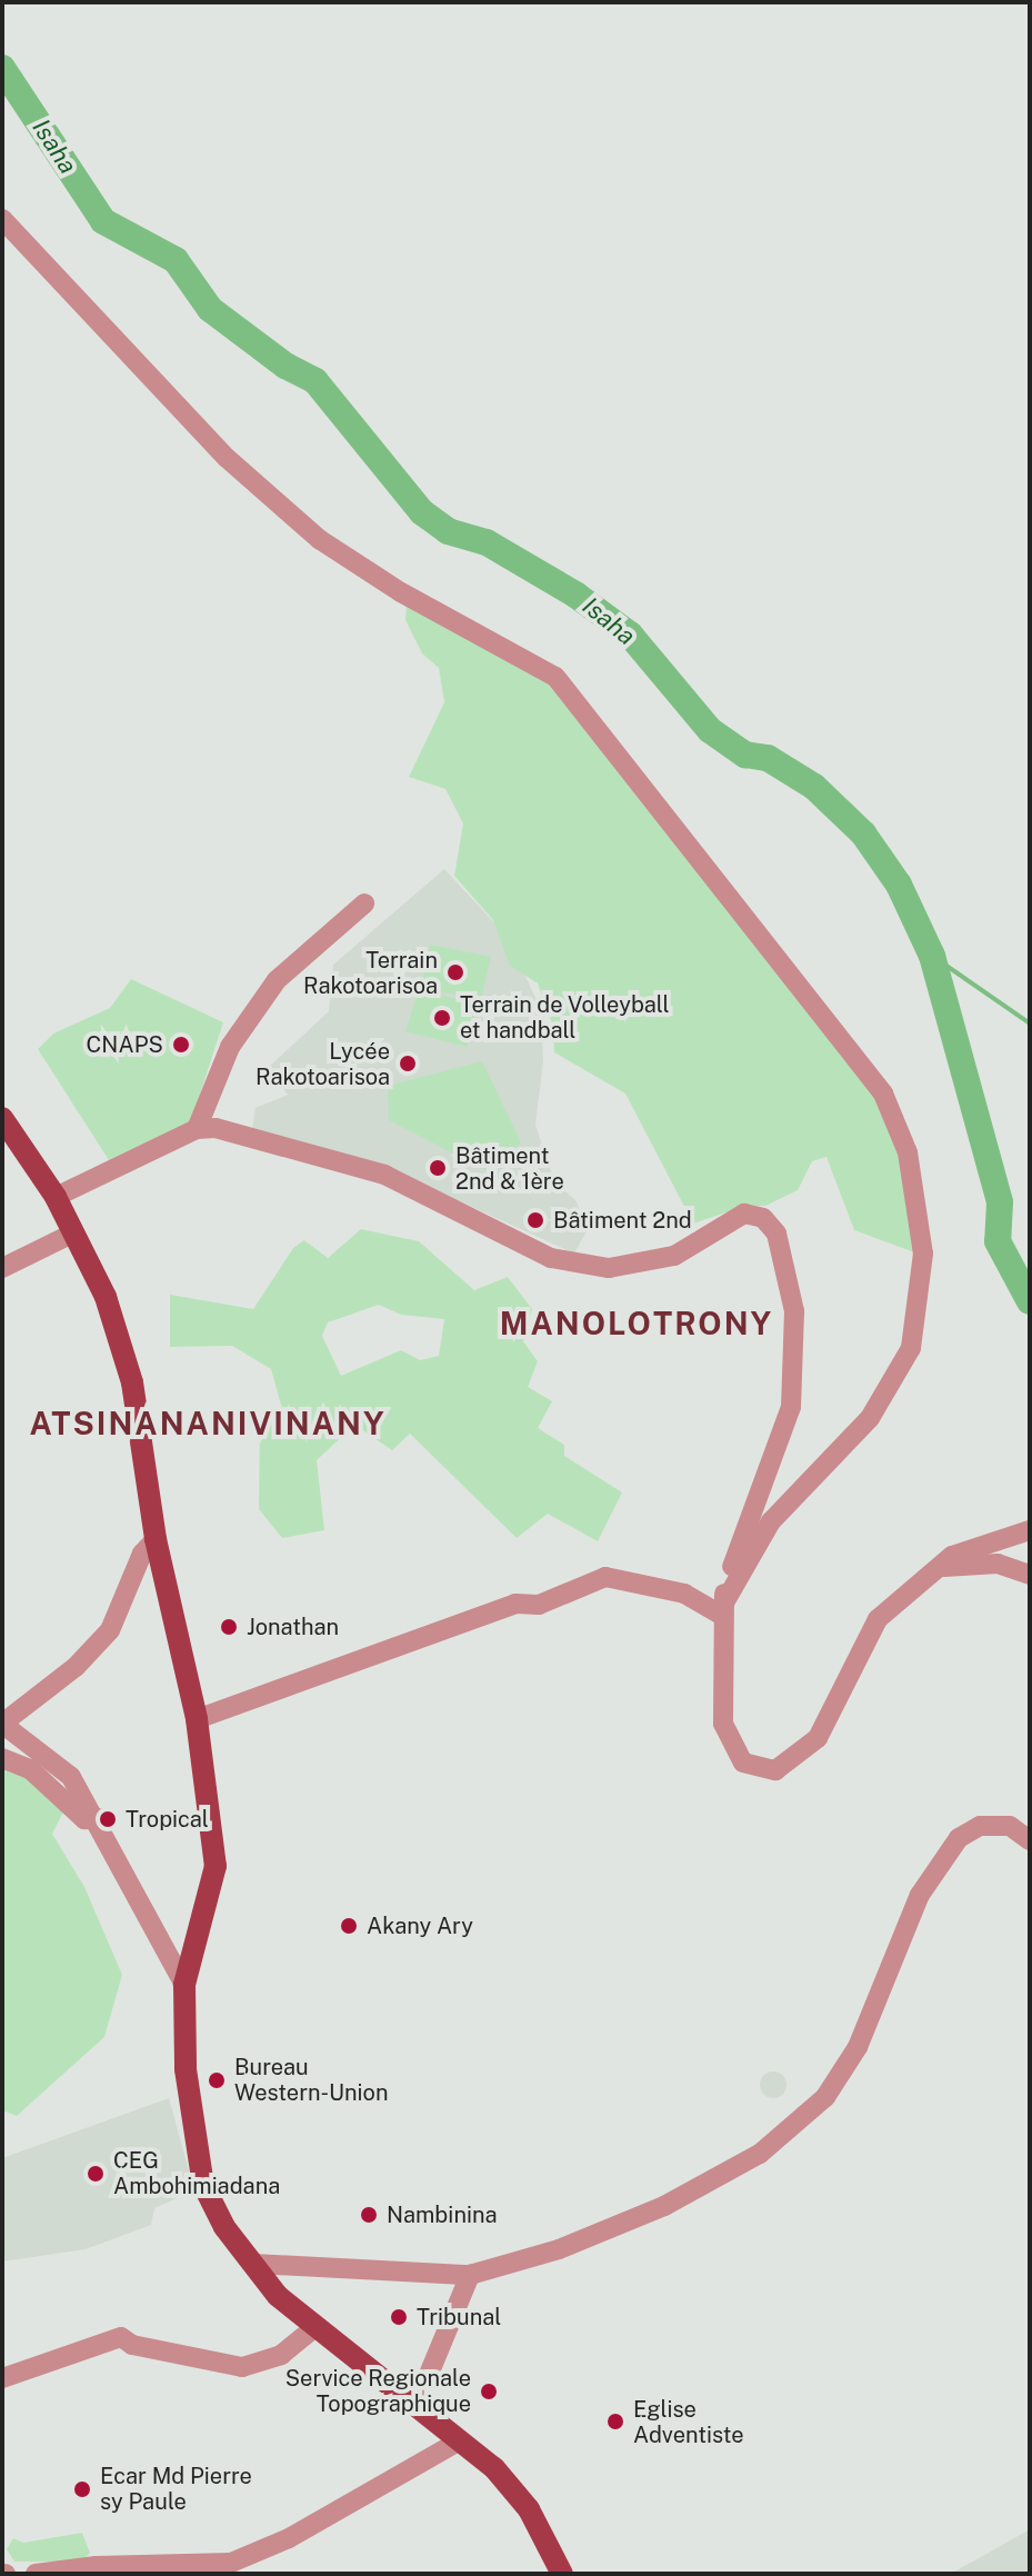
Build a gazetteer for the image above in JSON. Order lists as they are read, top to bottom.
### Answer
{
  "districts": ["MANOLOTRONY", "ATSINANANIVINANY"],
  "water": ["Isaha"],
  "places": [
    "Terrain Rakotoarisoa",
    "Terrain de Volleyball et handball",
    "CNAPS",
    "Lycée Rakotoarisoa",
    "Bâtiment 2nd & 1ère",
    "Bâtiment 2nd",
    "Jonathan",
    "Tropical",
    "Akany Ary",
    "Bureau Western-Union",
    "CEG Ambohimiadana",
    "Nambinina",
    "Tribunal",
    "Service Regionale Topographique",
    "Eglise Adventiste",
    "Ecar Md Pierre sy Paule"
  ]
}
